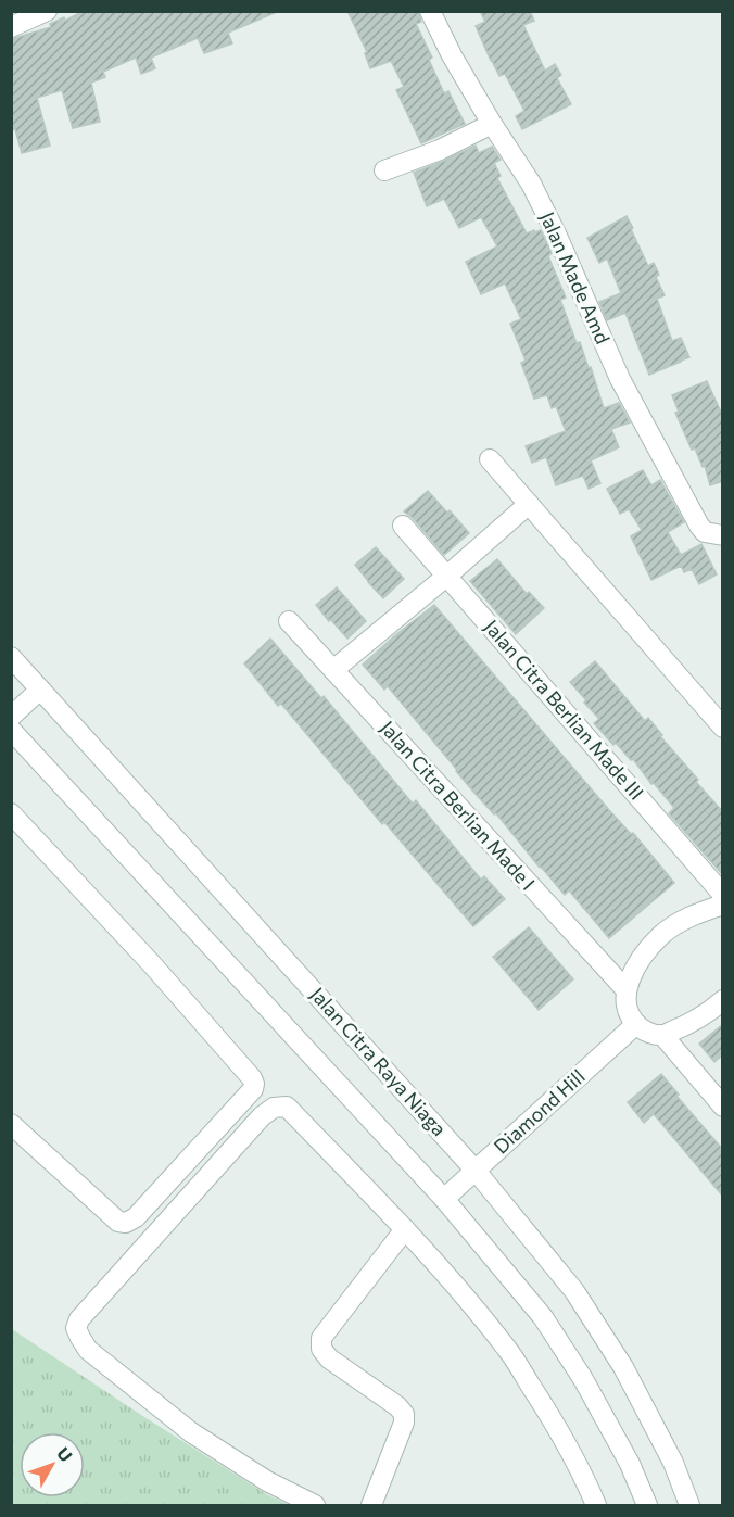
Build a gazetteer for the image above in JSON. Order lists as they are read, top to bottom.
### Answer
{
  "streets": {
    "street": [
      "Jalan Made Amd",
      "Jalan Citra Berlian Made III",
      "Jalan Citra Berlian Made I",
      "Jalan Citra Raya Niaga",
      "Diamond Hill"
    ]
  },
  "crossings": [
    ["Jalan Citra Raya Niaga", "Diamond Hill"]
  ],
  "north": "top right"
}
